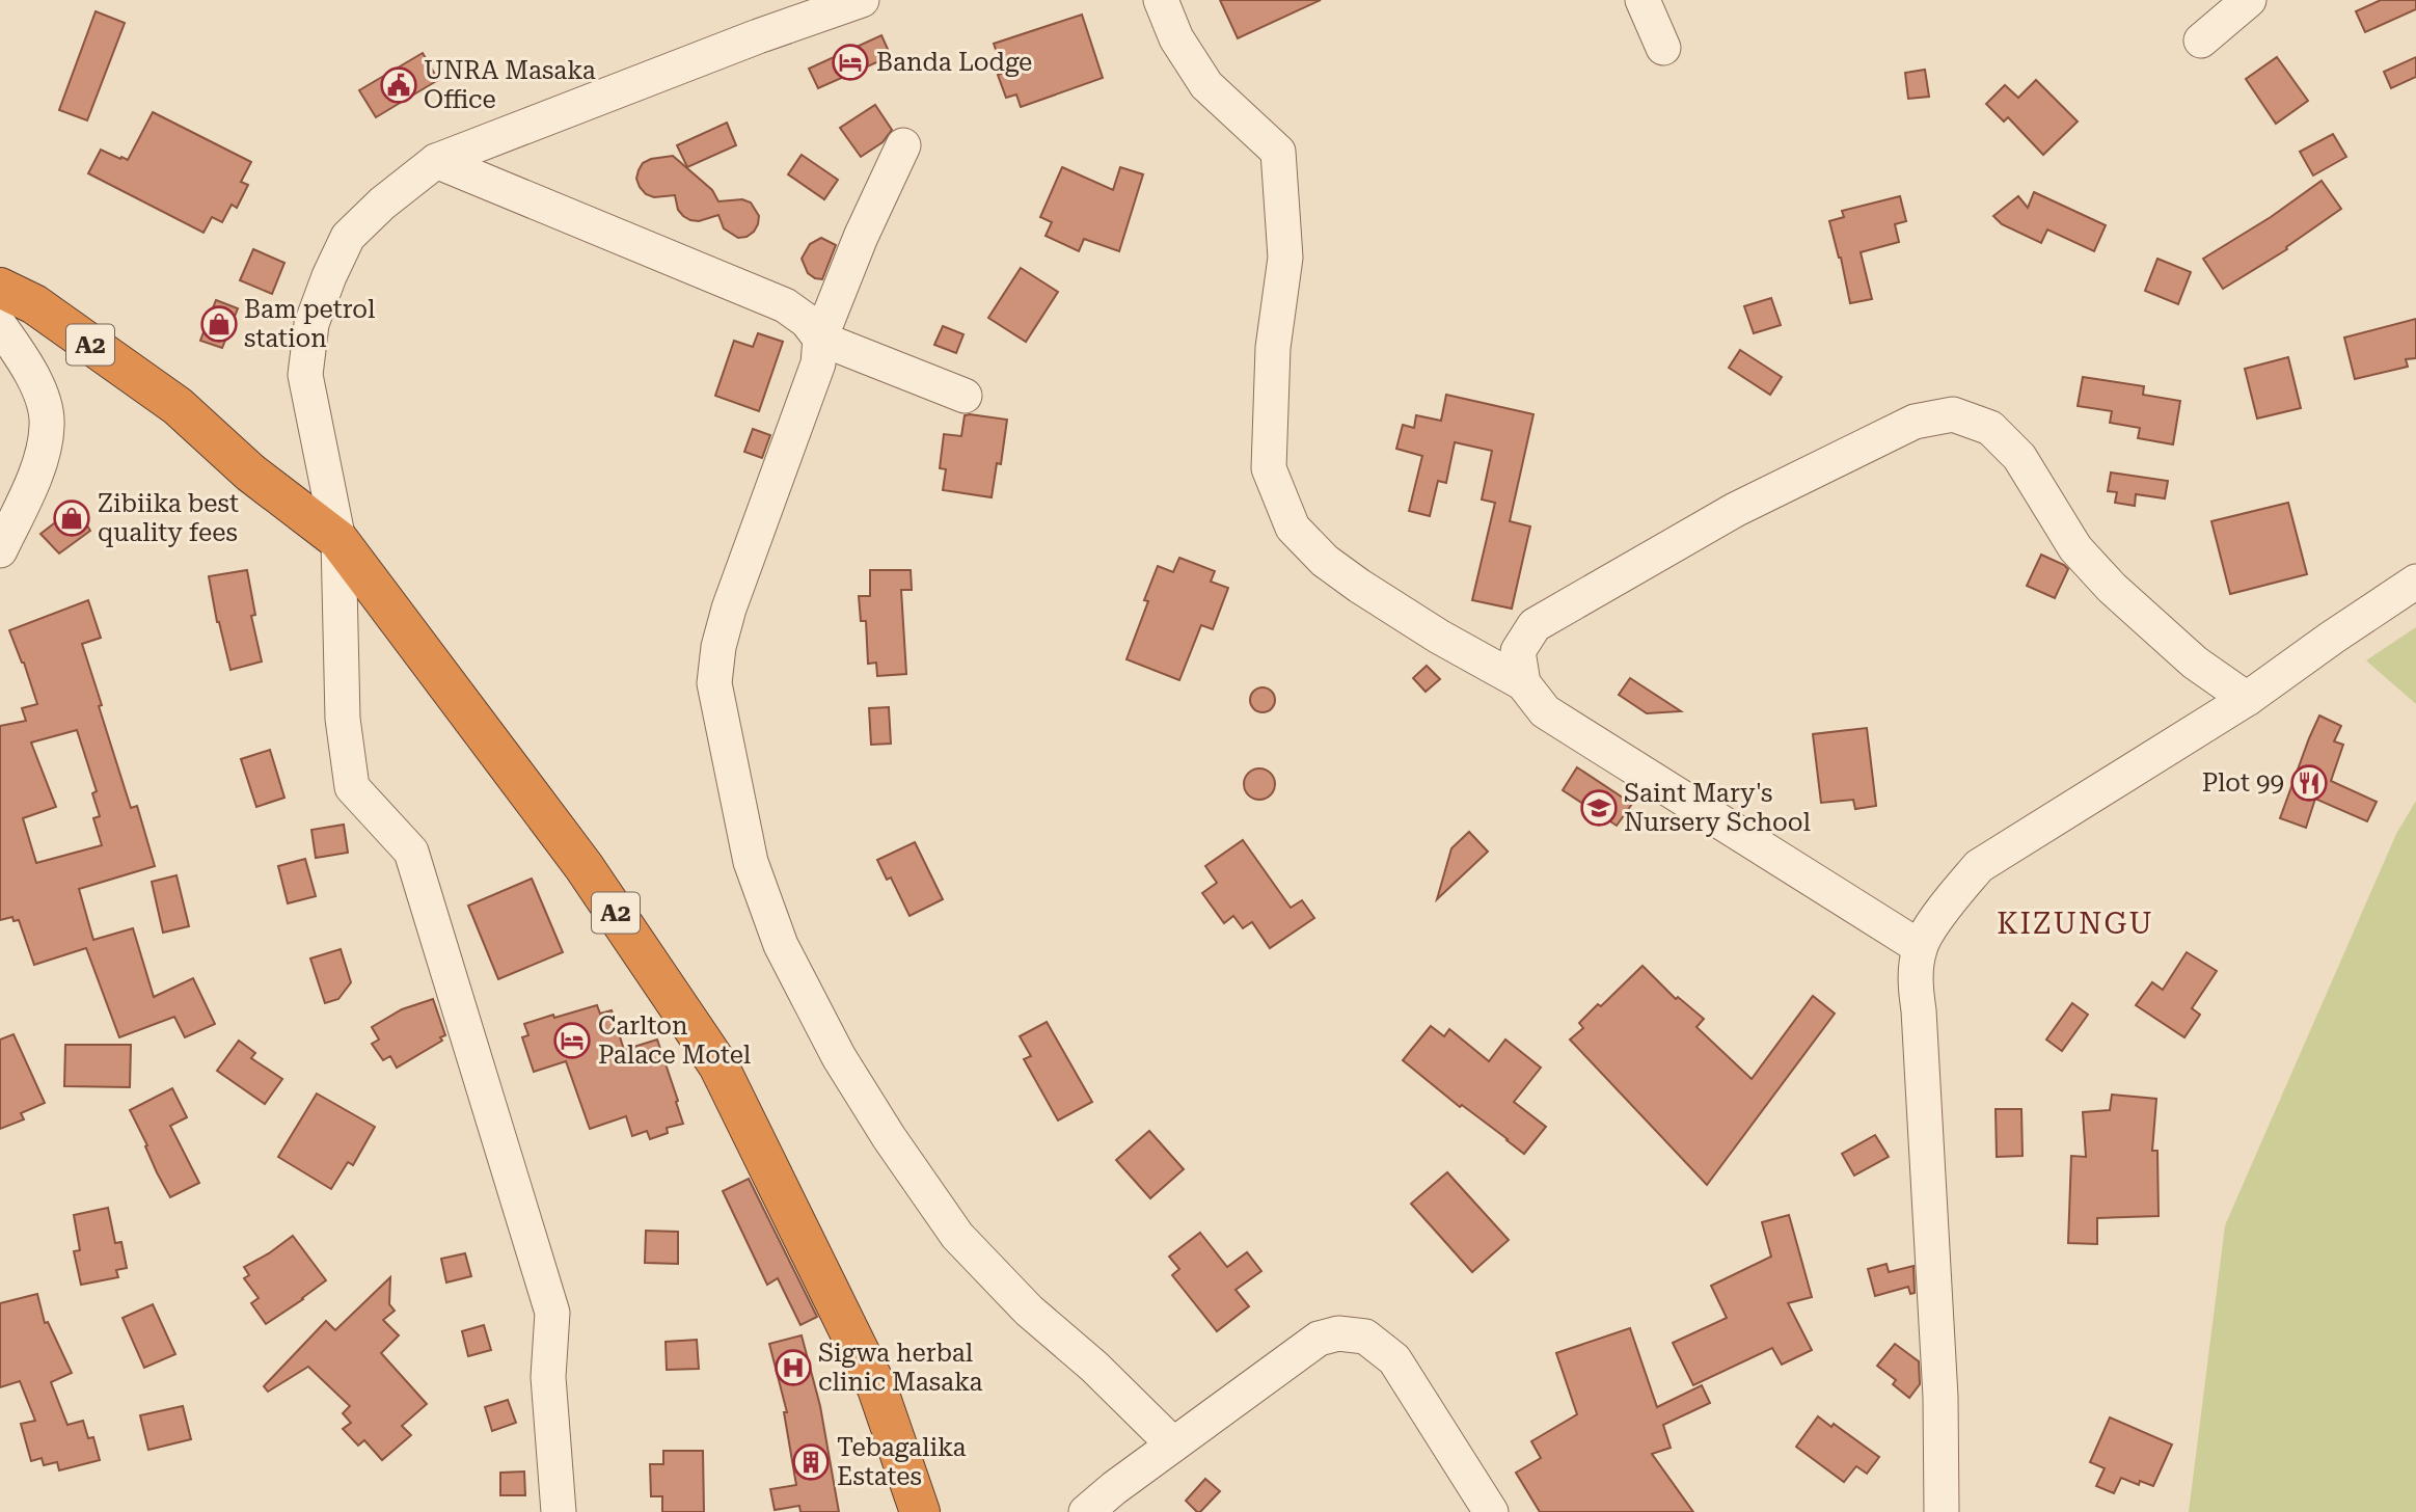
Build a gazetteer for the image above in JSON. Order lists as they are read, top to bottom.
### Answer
{
  "streets": {
    "highway": ["A2"]
  },
  "districts": ["KIZUNGU"],
  "places": {
    "hotel": ["Banda Lodge", "Carlton Palace Motel"],
    "public building": ["UNRA Masaka Office"],
    "shop": ["Bam petrol station", "Zibiika best quality fees"],
    "restaurant": ["Plot 99"],
    "school or university": ["Saint Mary's Nursery School"],
    "hospital": ["Sigwa herbal clinic Masaka"],
    "building": ["Tebagalika Estates"]
  }
}
